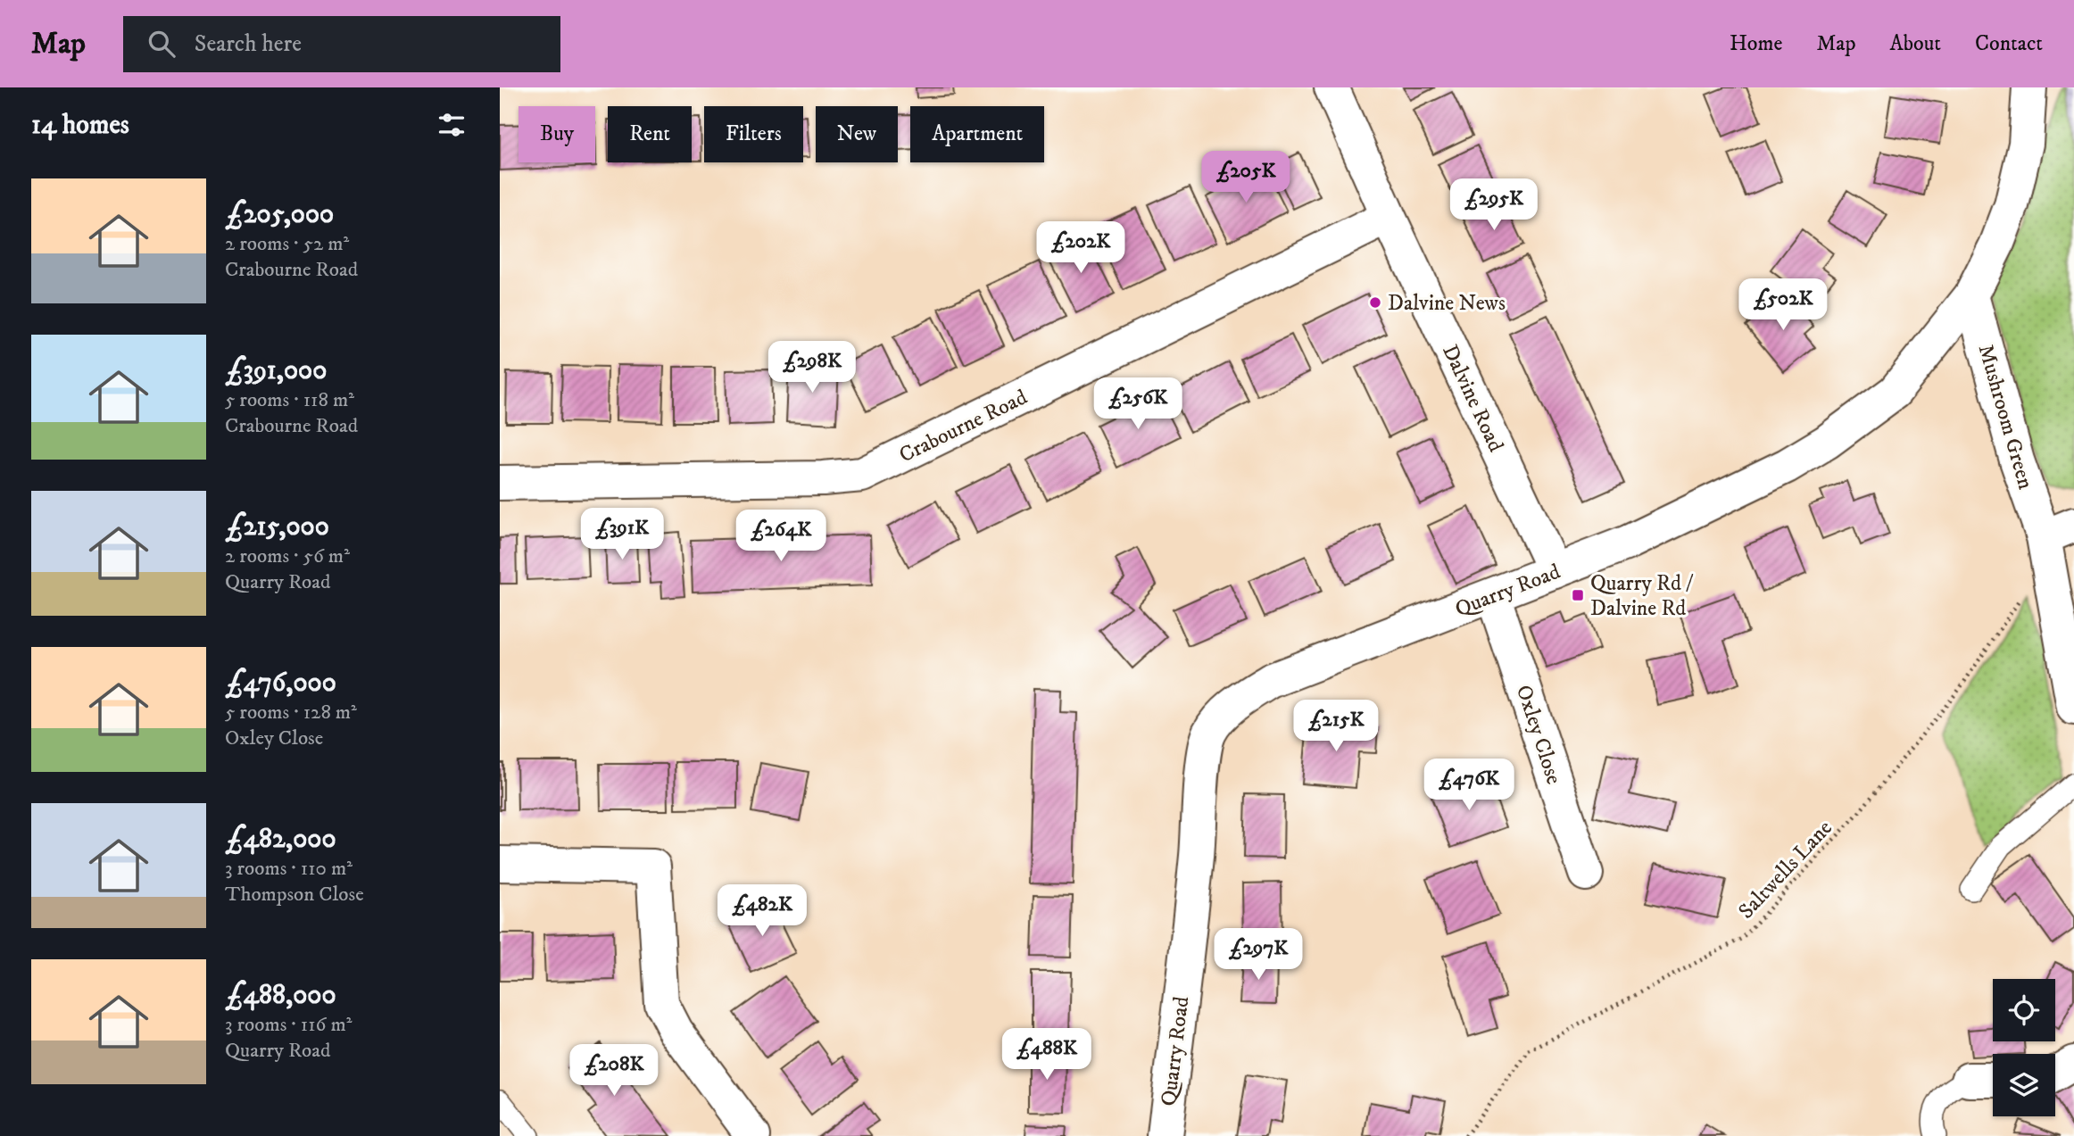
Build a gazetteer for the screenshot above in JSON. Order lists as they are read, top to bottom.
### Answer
{
  "streets": {
    "street": [
      "Dalvine Road",
      "Mushroom Green",
      "Crabourne Road",
      "Quarry Road",
      "Oxley Close"
    ],
    "path": ["Saltwells Lane"]
  },
  "crossings": [
    ["Dalvine Road", "Crabourne Road"],
    ["Dalvine Road", "Quarry Road"],
    ["Mushroom Green", "Quarry Road"],
    ["Quarry Road", "Oxley Close"]
  ],
  "places": {
    "other": ["Dalvine News"],
    "transit": ["Quarry Rd / Dalvine Rd"]
  },
  "page": {
    "header": "Map",
    "search": "Search here",
    "nav": [
      "Home",
      "Map",
      "About",
      "Contact"
    ],
    "heading": "14 homes",
    "chip": [
      "Buy",
      "Rent",
      "Filters",
      "New",
      "Apartment"
    ],
    "price": [
      "£205K",
      "£295K",
      "£202K",
      "£502K",
      "£298K",
      "£256K",
      "£391K",
      "£264K",
      "£215K",
      "£476K",
      "£482K",
      "£297K",
      "£488K",
      "£208K"
    ],
    "list": [
      {
        "name": "£205,000",
        "note": "2 rooms · 52 m² · Crabourne Road"
      },
      {
        "name": "£391,000",
        "note": "5 rooms · 118 m² · Crabourne Road"
      },
      {
        "name": "£215,000",
        "note": "2 rooms · 56 m² · Quarry Road"
      },
      {
        "name": "£476,000",
        "note": "5 rooms · 128 m² · Oxley Close"
      },
      {
        "name": "£482,000",
        "note": "3 rooms · 110 m² · Thompson Close"
      },
      {
        "name": "£488,000",
        "note": "3 rooms · 116 m² · Quarry Road"
      }
    ]
  }
}
